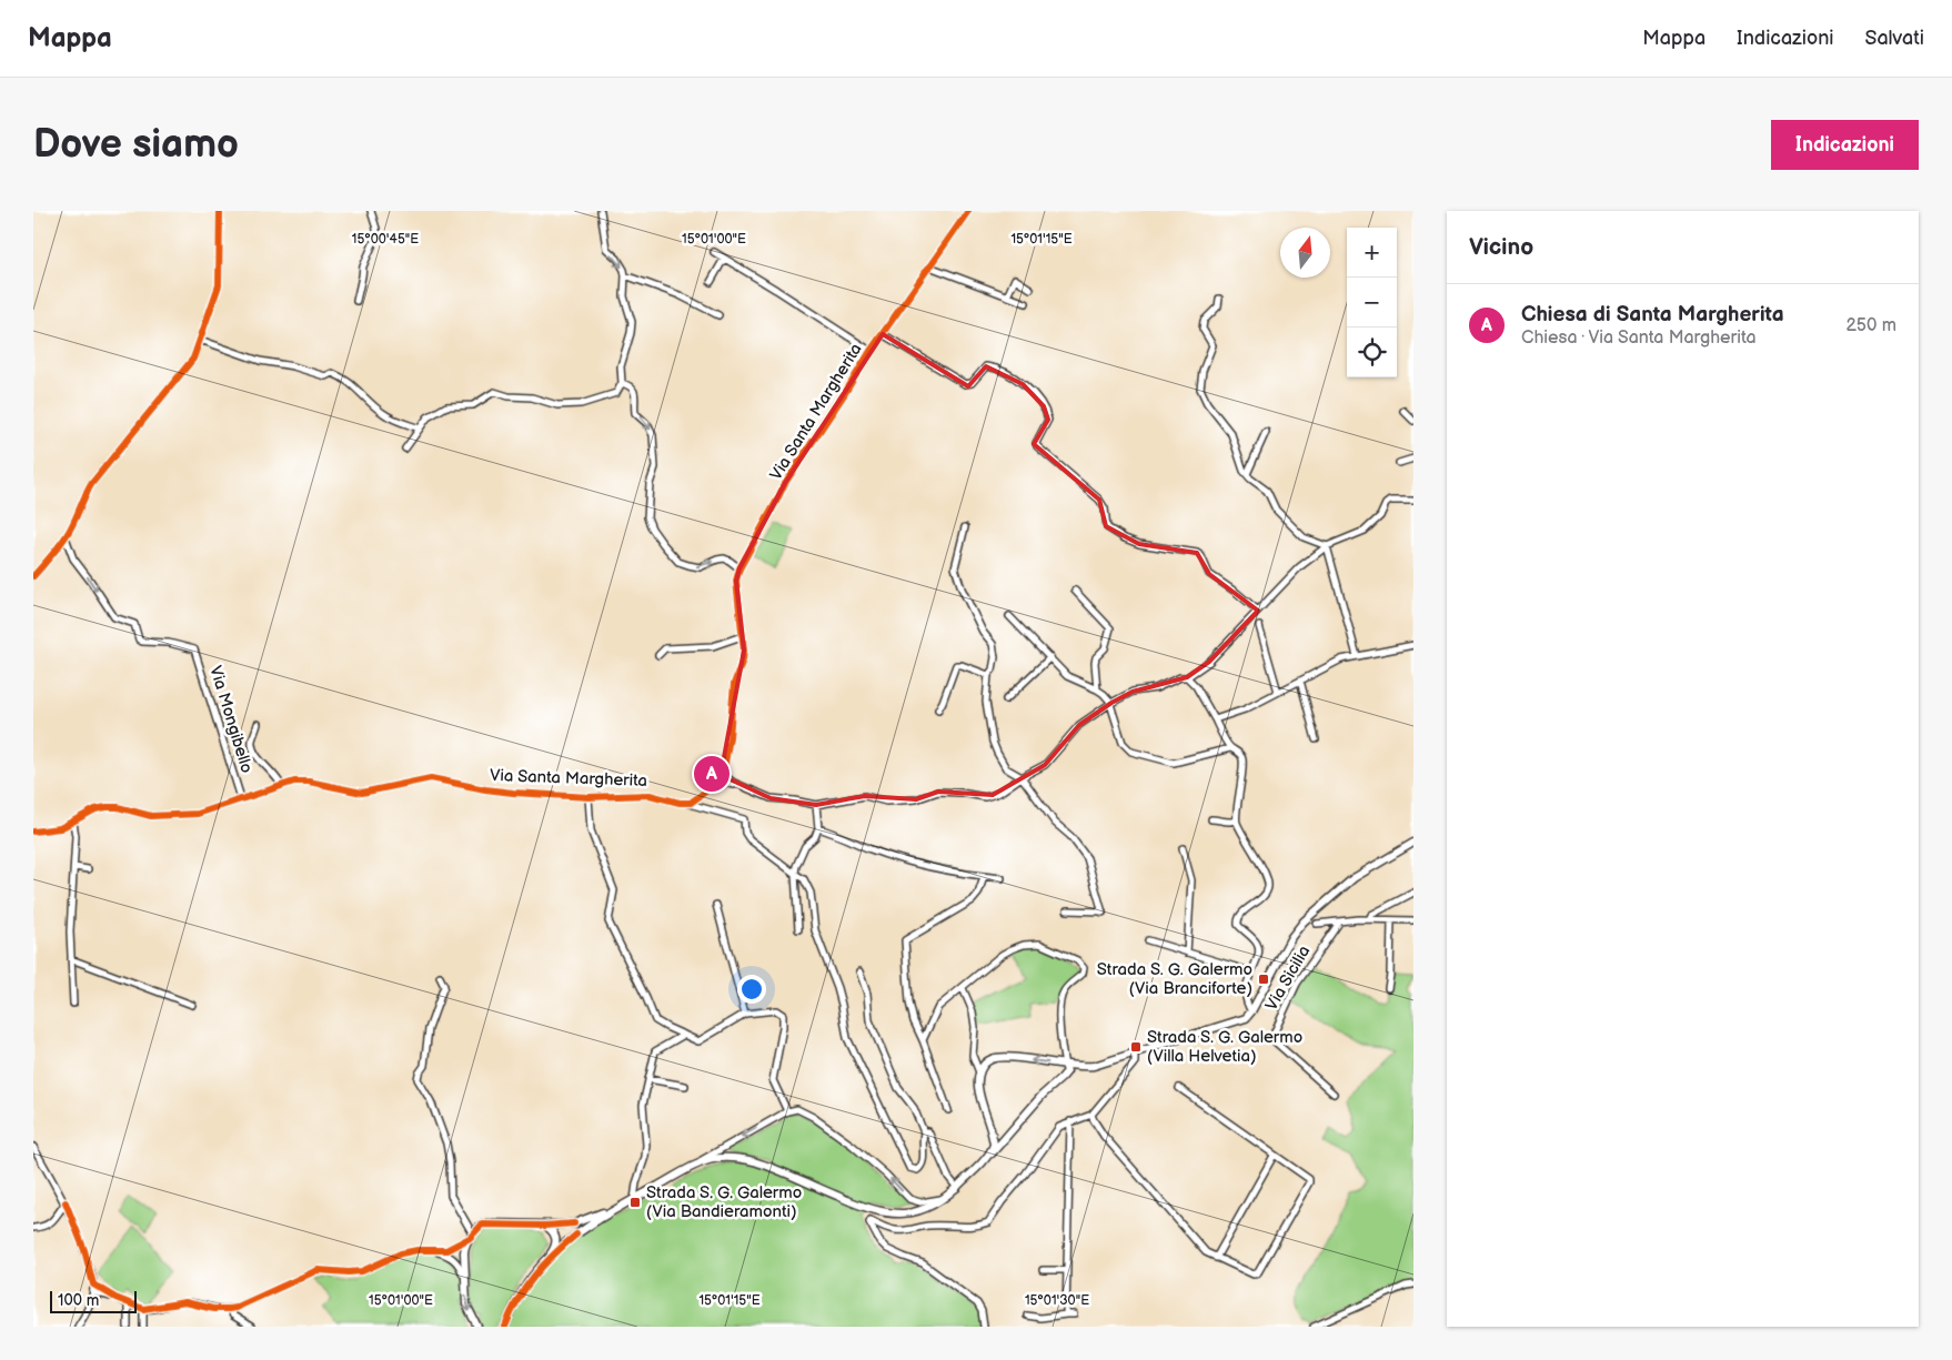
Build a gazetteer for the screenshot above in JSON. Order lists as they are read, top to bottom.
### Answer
{
  "streets": {
    "street": ["Via Santa Margherita", "Via Mongibello", "Via Sicilia"]
  },
  "crossings": [
    ["Via Santa Margherita", "Via Mongibello"]
  ],
  "one_way": ["Via Mongibello"],
  "places": {
    "transit": ["Strada S. G. Galermo (Via Branciforte)", "Strada S. G. Galermo (Villa Helvetia)", "Strada S. G. Galermo (Via Bandieramonti)"]
  },
  "scale_bar": "100 m",
  "north": "top",
  "page": {
    "header": "Mappa",
    "nav": ["Mappa", "Indicazioni", "Salvati"],
    "buttons": "Indicazioni",
    "title": "Dove siamo",
    "heading": "Vicino",
    "map_buttons": ["+", "−"],
    "list": [
      {
        "mark": "A",
        "name": "Chiesa di Santa Margherita",
        "note": "Chiesa · Via Santa Margherita",
        "value": "250 m"
      }
    ],
    "pins": "A",
    "scale": "100 m"
  },
  "coordinates": [
    "15°00'45\"E",
    "15°01'00\"E",
    "15°01'15\"E",
    "15°01'30\"E"
  ]
}
